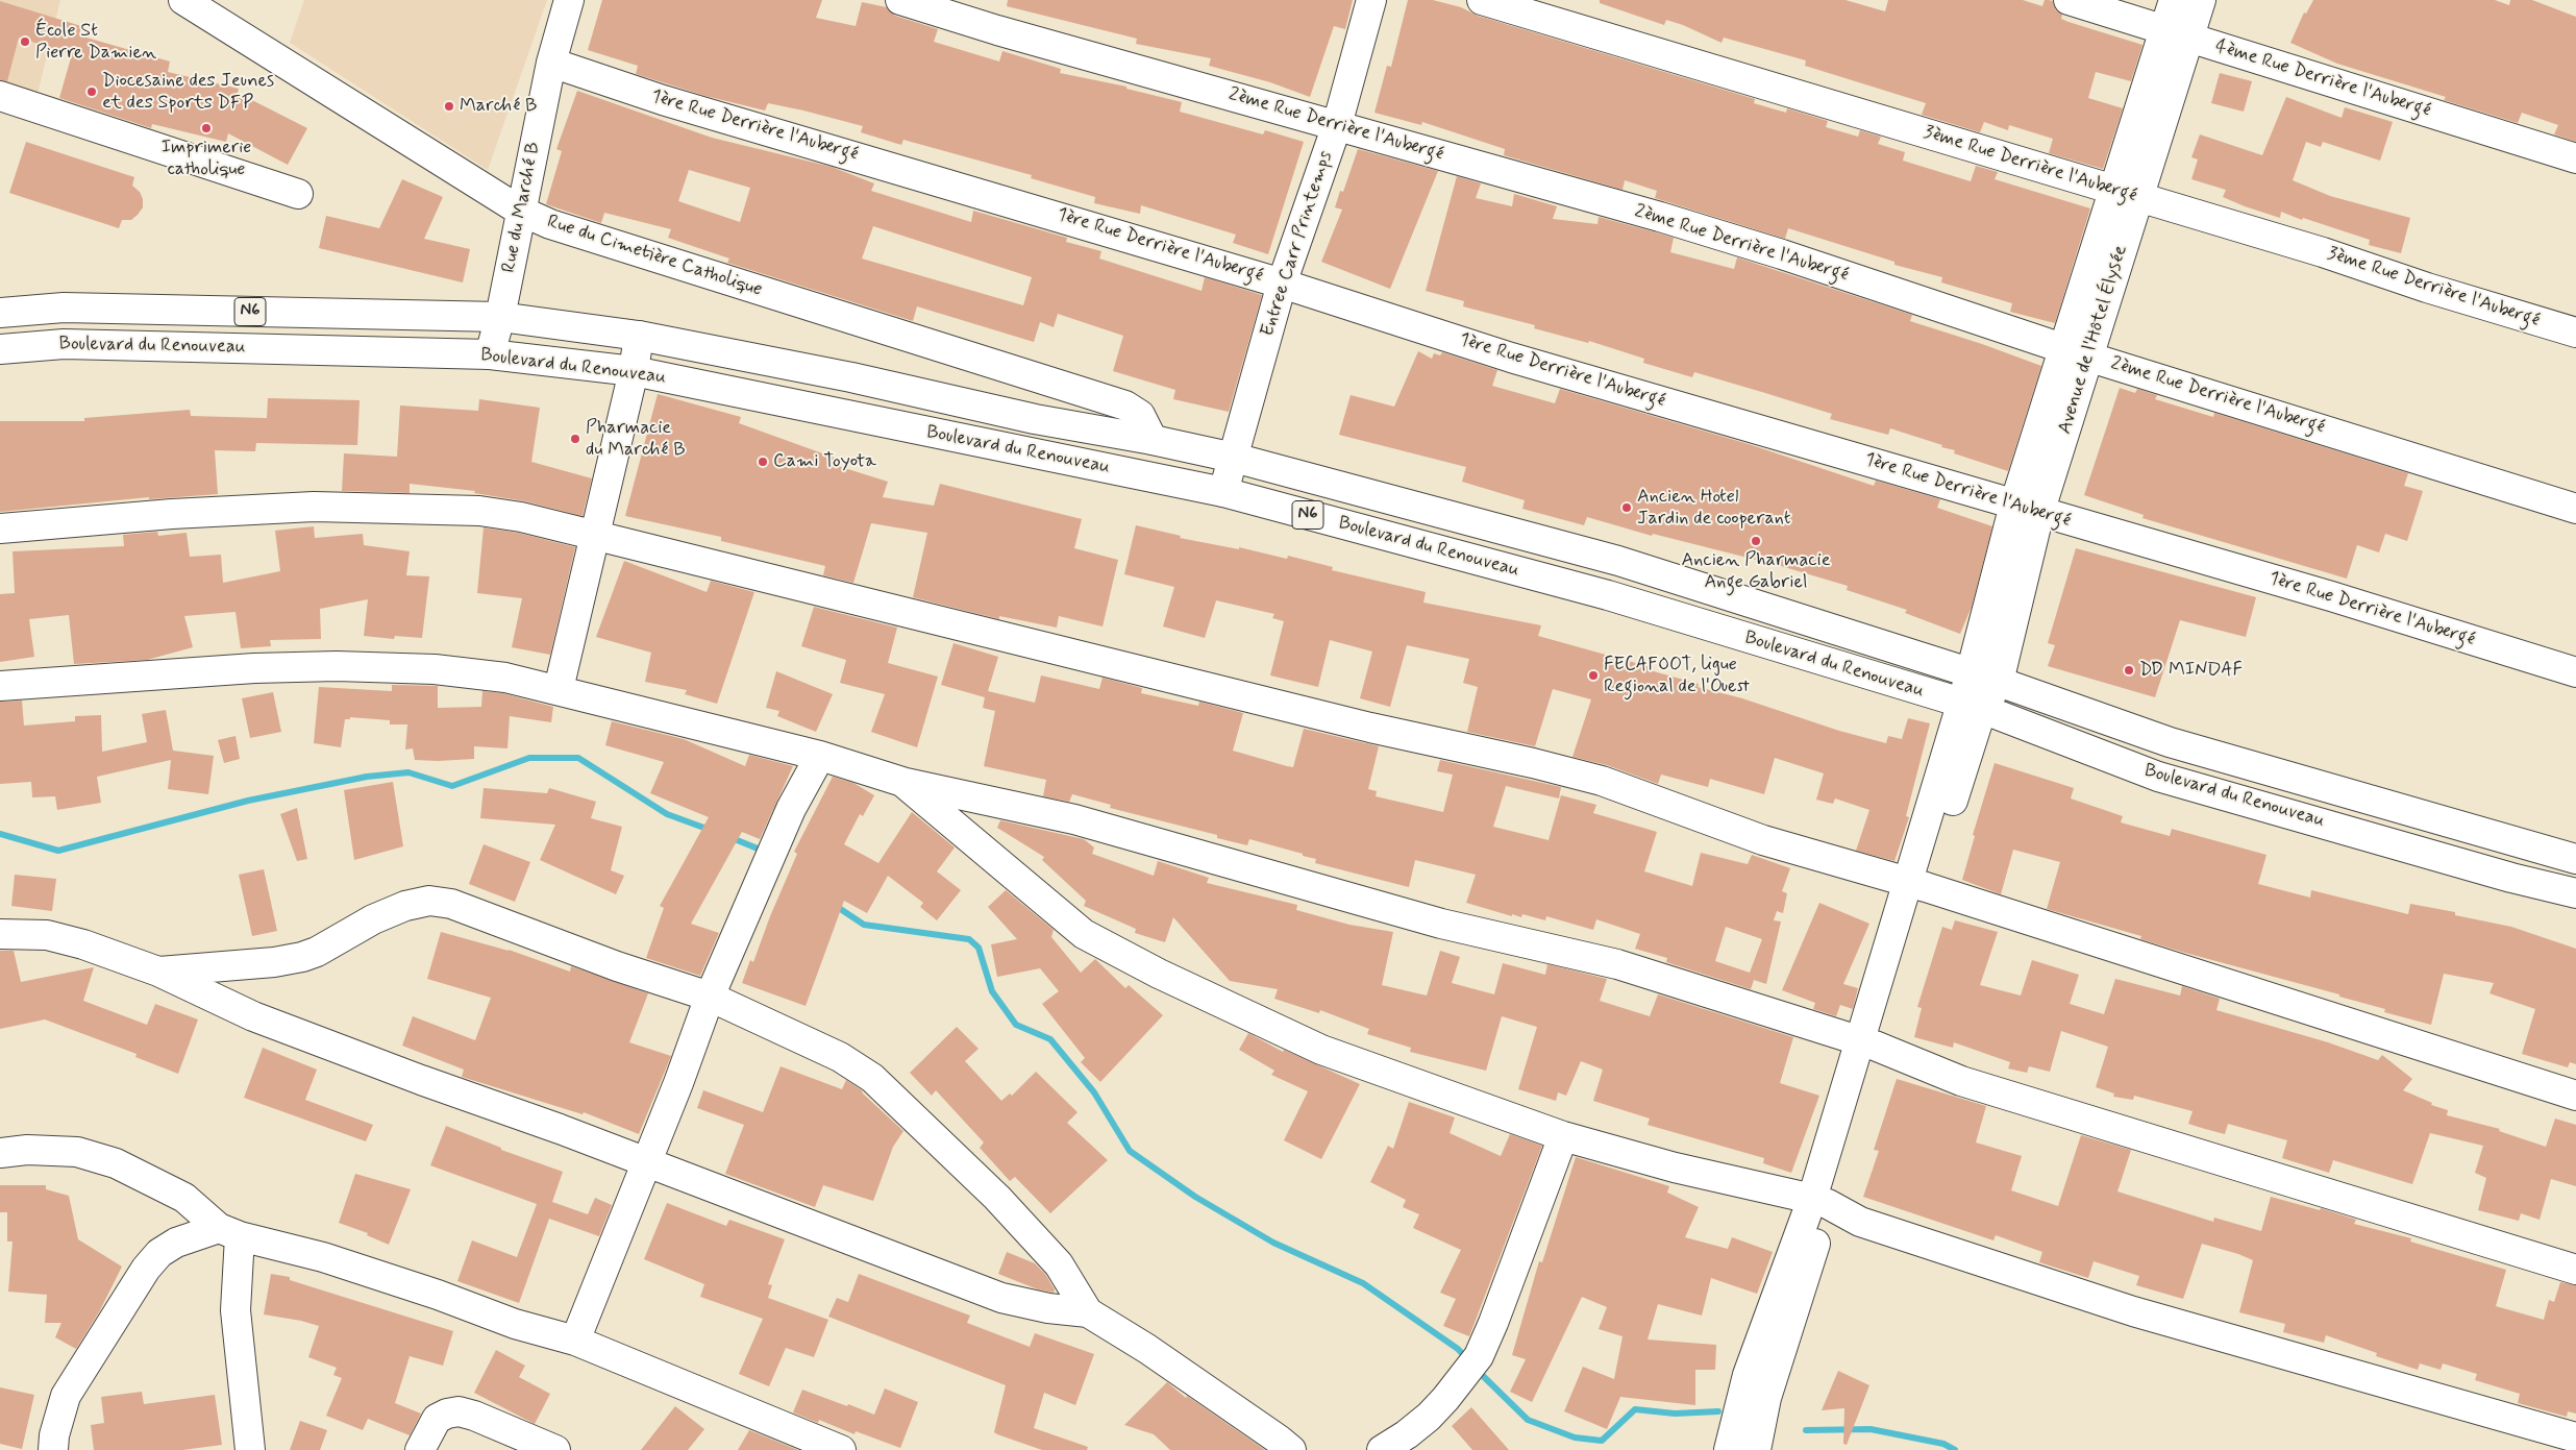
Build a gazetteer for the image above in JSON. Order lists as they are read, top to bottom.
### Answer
{
  "streets": {
    "main road": [
      "4ème Rue Derrière l'Aubergé",
      "2ème Rue Derrière l'Aubergé",
      "1ère Rue Derrière l'Aubergé",
      "3ème Rue Derrière l'Aubergé",
      "Rue du Marché B",
      "Entree Carr Printemps",
      "Rue du Cimetière Catholique",
      "N6",
      "Avenue de l'Hôtel Élysée",
      "Boulevard du Renouveau"
    ]
  },
  "crossings": [
    ["4ème Rue Derrière l'Aubergé", "Avenue de l'Hôtel Élysée"],
    ["2ème Rue Derrière l'Aubergé", "Entree Carr Printemps"],
    ["2ème Rue Derrière l'Aubergé", "Avenue de l'Hôtel Élysée"],
    ["1ère Rue Derrière l'Aubergé", "Rue du Marché B"],
    ["1ère Rue Derrière l'Aubergé", "Entree Carr Printemps"],
    ["1ère Rue Derrière l'Aubergé", "Avenue de l'Hôtel Élysée"],
    ["3ème Rue Derrière l'Aubergé", "Avenue de l'Hôtel Élysée"],
    ["Rue du Marché B", "Rue du Cimetière Catholique"],
    ["Rue du Marché B", "N6"],
    ["Rue du Marché B", "Boulevard du Renouveau"],
    ["Entree Carr Printemps", "Boulevard du Renouveau"],
    ["Rue du Cimetière Catholique", "Boulevard du Renouveau"],
    ["N6", "Boulevard du Renouveau"],
    ["Avenue de l'Hôtel Élysée", "Boulevard du Renouveau"]
  ],
  "places": [
    "École St Pierre Damien",
    "Diocesaine des Jeunes et des Sports DFP",
    "Marché B",
    "Imprimerie catholique",
    "Pharmacie du Marché B",
    "Cami Toyota",
    "Ancien Hotel Jardin de cooperant",
    "Ancien Pharmacie Ange Gabriel",
    "DD MINDAF",
    "FECAFOOT, ligue Regional de l'Ouest"
  ]
}
